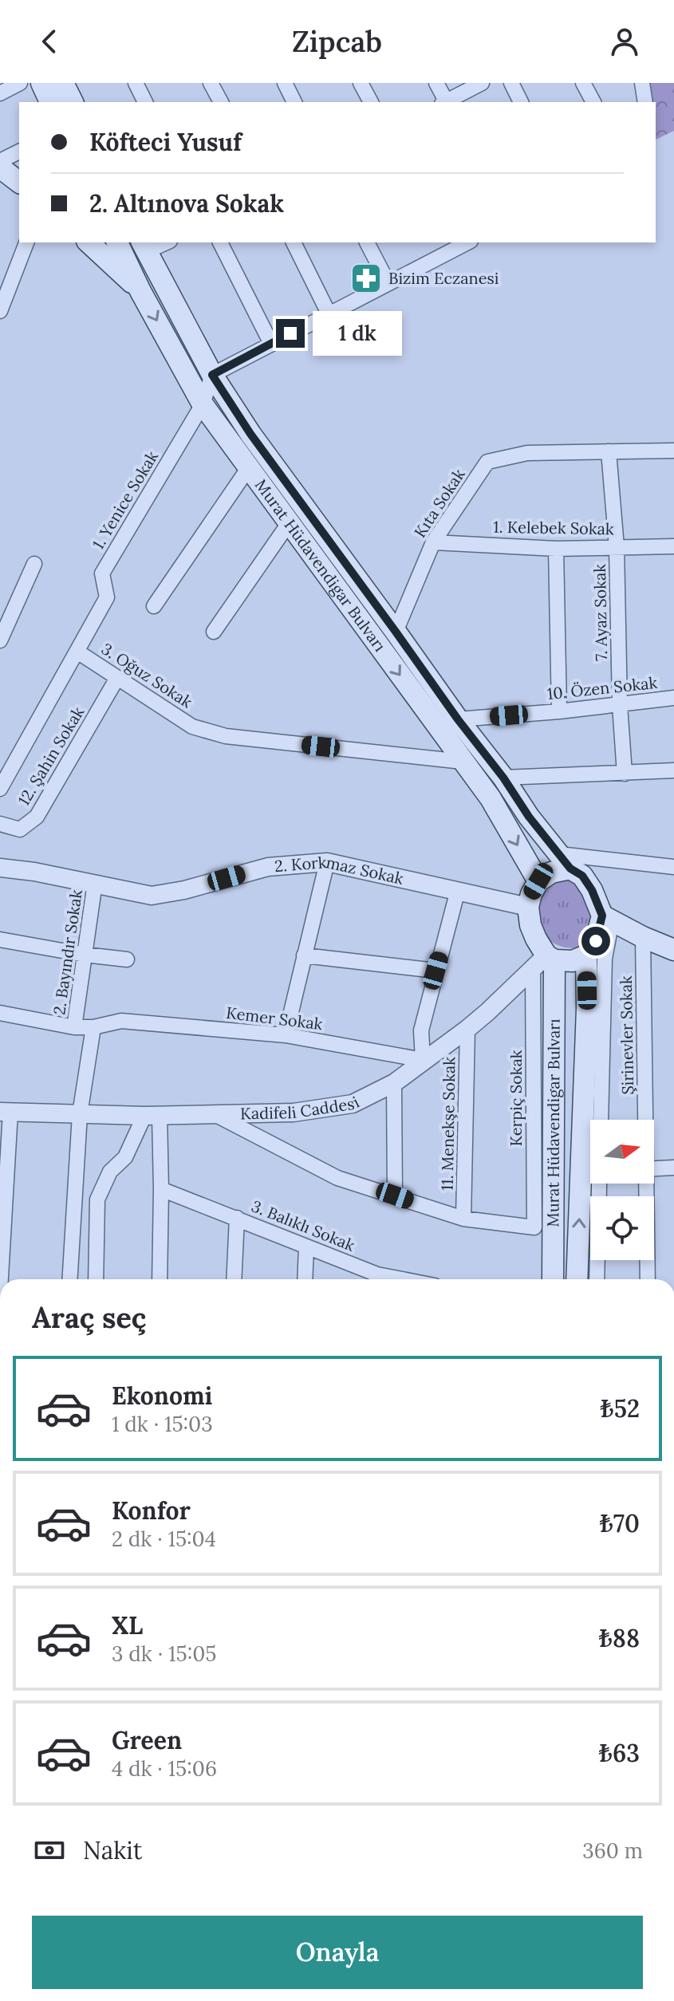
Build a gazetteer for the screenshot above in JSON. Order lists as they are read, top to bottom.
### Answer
{
  "streets": {
    "main road": ["Murat Hüdavendigar Bulvarı"],
    "street": [
      "1. Yenice Sokak",
      "Kıta Sokak",
      "1. Kelebek Sokak",
      "7. Ayaz Sokak",
      "3. Oğuz Sokak",
      "10. Özen Sokak",
      "12. Şahin Sokak",
      "2. Korkmaz Sokak",
      "2. Bayındır Sokak",
      "Kemer Sokak",
      "Şirinevler Sokak",
      "Kerpiç Sokak",
      "Kadifeli Caddesi",
      "11. Menekşe Sokak",
      "3. Balıklı Sokak"
    ]
  },
  "crossings": [
    ["1. Yenice Sokak", "Murat Hüdavendigar Bulvarı"],
    ["1. Yenice Sokak", "3. Oğuz Sokak"],
    ["Kıta Sokak", "1. Kelebek Sokak"],
    ["Kıta Sokak", "Murat Hüdavendigar Bulvarı"],
    ["Kıta Sokak", "7. Ayaz Sokak"],
    ["1. Kelebek Sokak", "7. Ayaz Sokak"],
    ["Murat Hüdavendigar Bulvarı", "3. Oğuz Sokak"],
    ["Murat Hüdavendigar Bulvarı", "10. Özen Sokak"],
    ["Murat Hüdavendigar Bulvarı", "2. Korkmaz Sokak"],
    ["Murat Hüdavendigar Bulvarı", "Kerpiç Sokak"],
    ["Murat Hüdavendigar Bulvarı", "Kadifeli Caddesi"],
    ["7. Ayaz Sokak", "10. Özen Sokak"],
    ["3. Oğuz Sokak", "12. Şahin Sokak"],
    ["2. Korkmaz Sokak", "2. Bayındır Sokak"],
    ["2. Korkmaz Sokak", "Kerpiç Sokak"],
    ["2. Korkmaz Sokak", "Kadifeli Caddesi"],
    ["2. Bayındır Sokak", "Kemer Sokak"],
    ["Kemer Sokak", "Kadifeli Caddesi"],
    ["Kerpiç Sokak", "Kadifeli Caddesi"],
    ["Kerpiç Sokak", "11. Menekşe Sokak"],
    ["Kadifeli Caddesi", "11. Menekşe Sokak"]
  ],
  "places": {
    "pharmacy": ["Bizim Eczanesi"]
  },
  "north": "right",
  "page": {
    "header": "Zipcab",
    "banner": ["Köfteci Yusuf", "2. Altınova Sokak"],
    "bubble": "1 dk",
    "heading": "Araç seç",
    "list": [
      {
        "name": "Ekonomi",
        "note": "1 dk · 15:03",
        "value": "₺52"
      },
      {
        "name": "Konfor",
        "note": "2 dk · 15:04",
        "value": "₺70"
      },
      {
        "name": "XL",
        "note": "3 dk · 15:05",
        "value": "₺88"
      },
      {
        "name": "Green",
        "note": "4 dk · 15:06",
        "value": "₺63"
      }
    ],
    "pay": ["Nakit", "360 m"],
    "buttons": "Onayla"
  }
}
